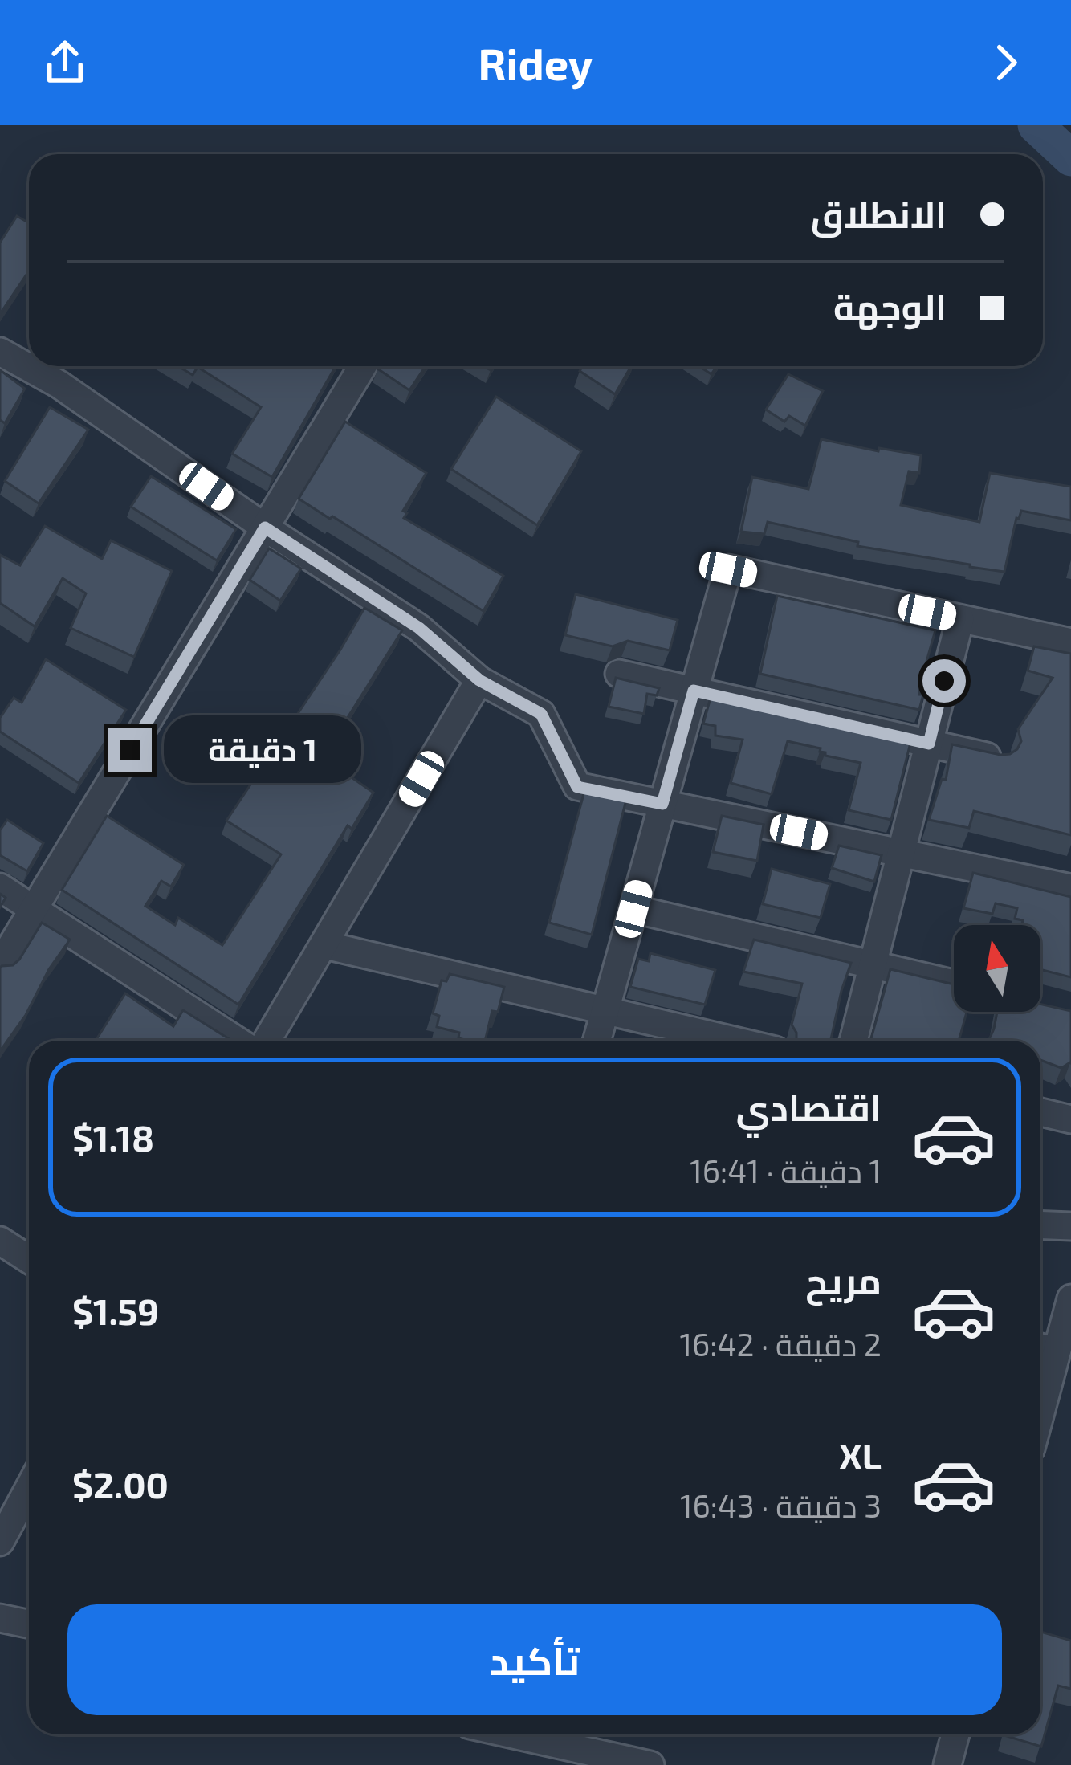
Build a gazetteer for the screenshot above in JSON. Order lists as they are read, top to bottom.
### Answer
{
  "north": "top",
  "page": {
    "header": "Ridey",
    "banner": ["الانطلاق", "الوجهة"],
    "bubble": "1 دقيقة",
    "list": [
      {
        "name": "اقتصادي",
        "note": "1 دقيقة · 16:41",
        "value": "$1.18"
      },
      {
        "name": "مريح",
        "note": "2 دقيقة · 16:42",
        "value": "$1.59"
      },
      {
        "name": "XL",
        "note": "3 دقيقة · 16:43",
        "value": "$2.00"
      }
    ],
    "buttons": "تأكيد"
  }
}
